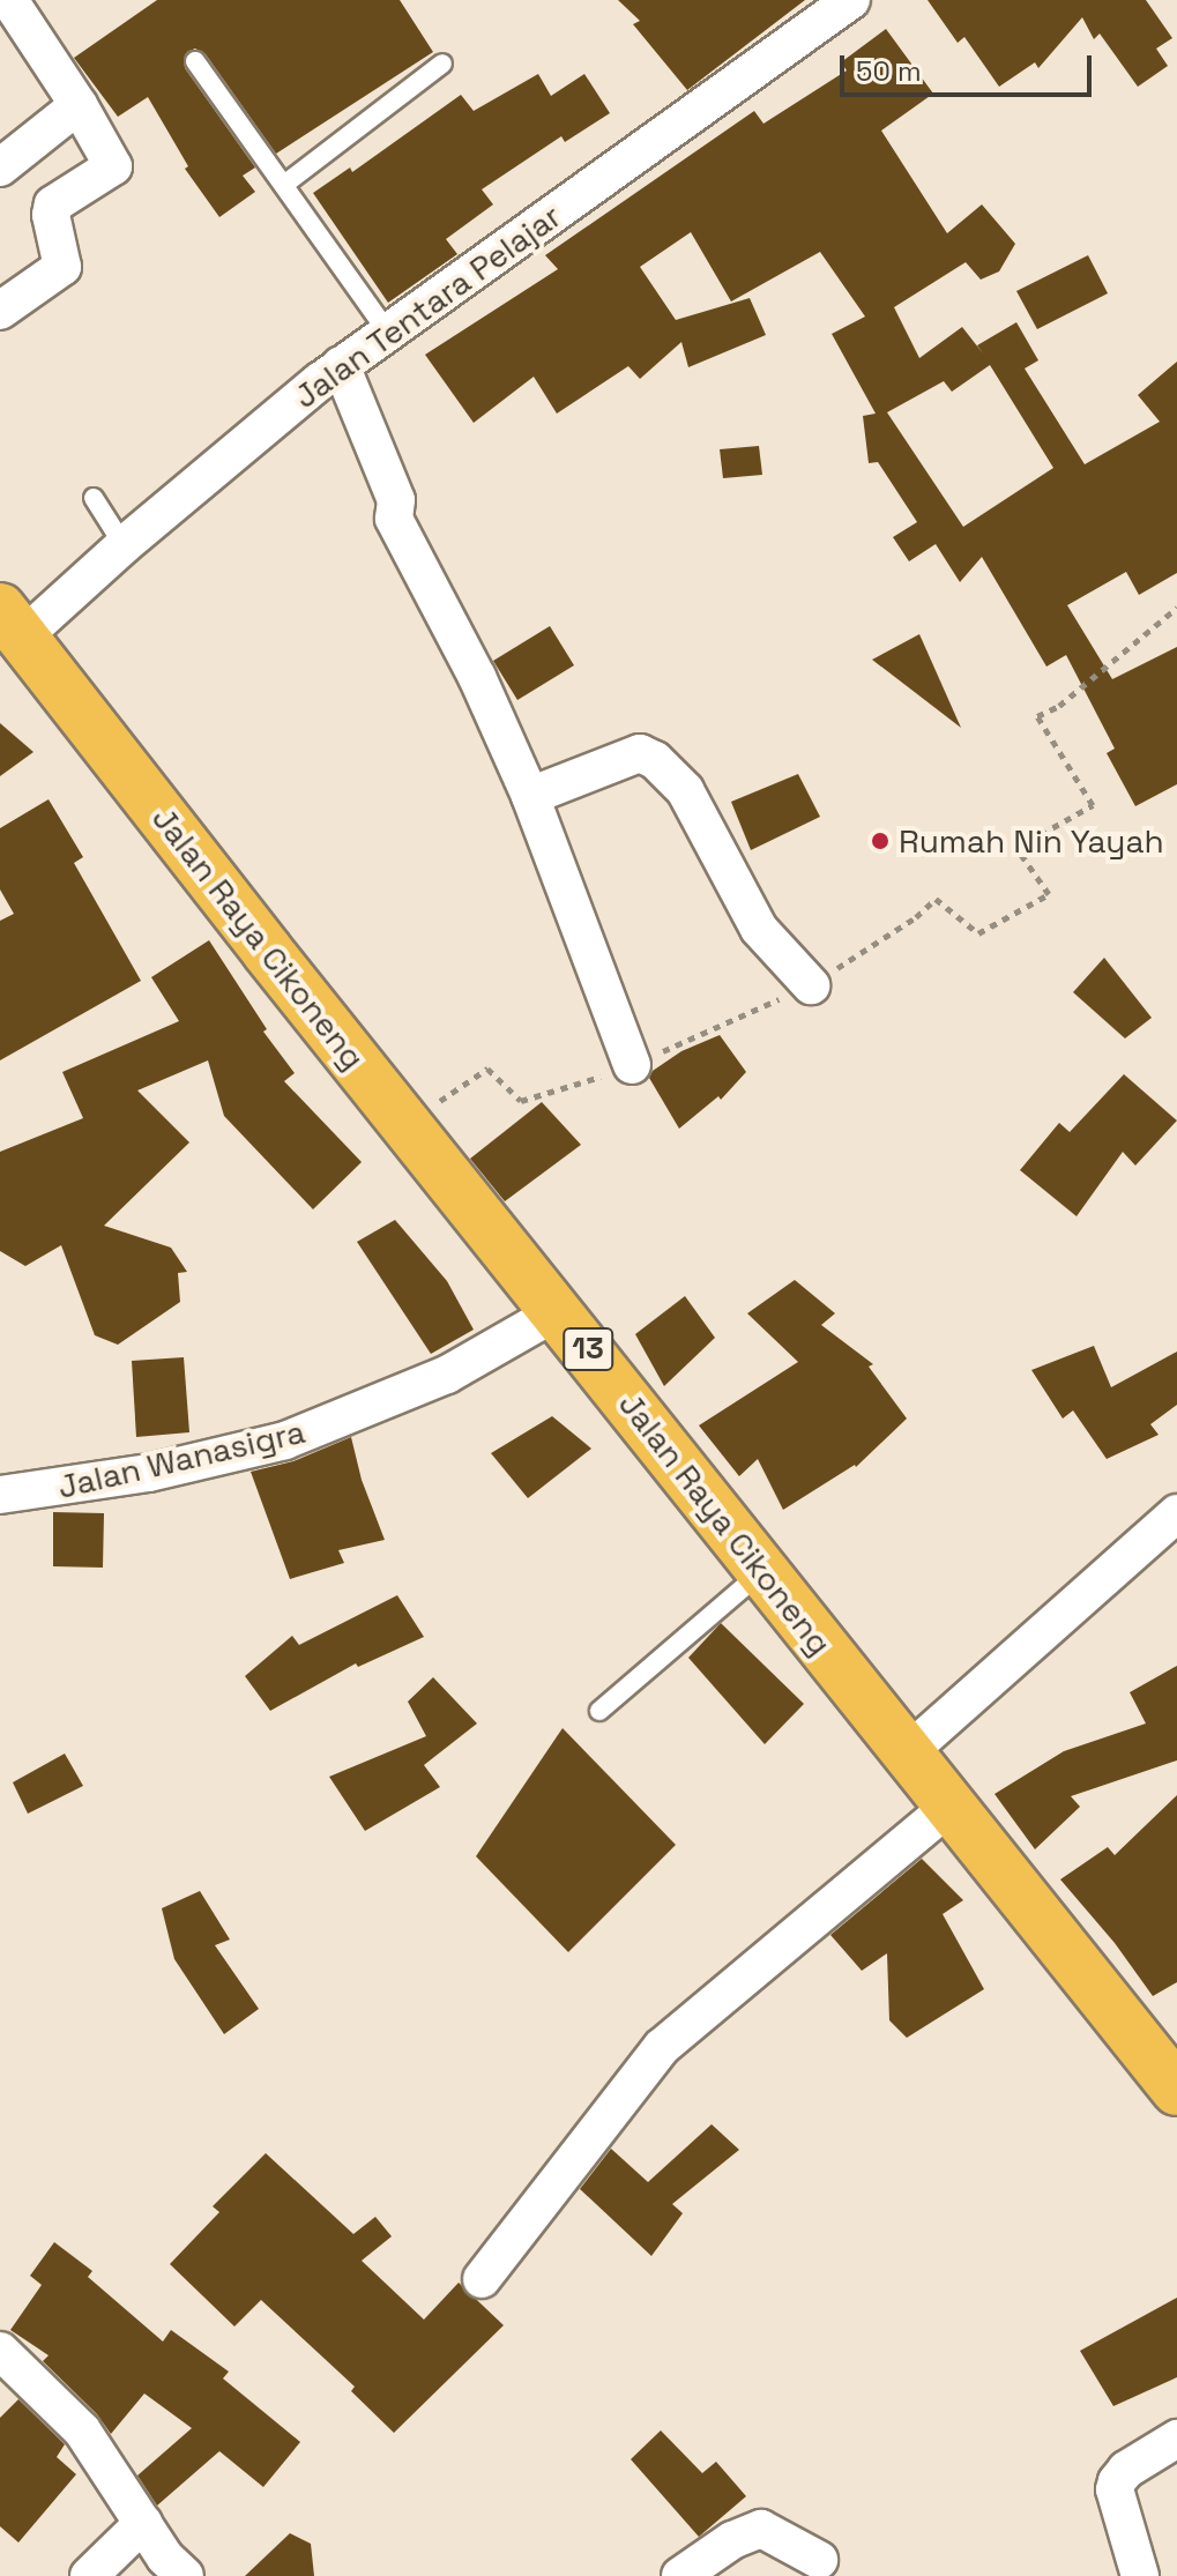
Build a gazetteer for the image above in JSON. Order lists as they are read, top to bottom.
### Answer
{
  "streets": {
    "highway": ["Jalan Raya Cikoneng", "13"],
    "street": ["Jalan Tentara Pelajar", "Jalan Wanasigra"]
  },
  "crossings": [
    ["Jalan Tentara Pelajar", "Jalan Raya Cikoneng"],
    ["Jalan Raya Cikoneng", "Jalan Wanasigra"]
  ],
  "places": ["Rumah Nin Yayah"],
  "scale_bar": "50 m"
}
